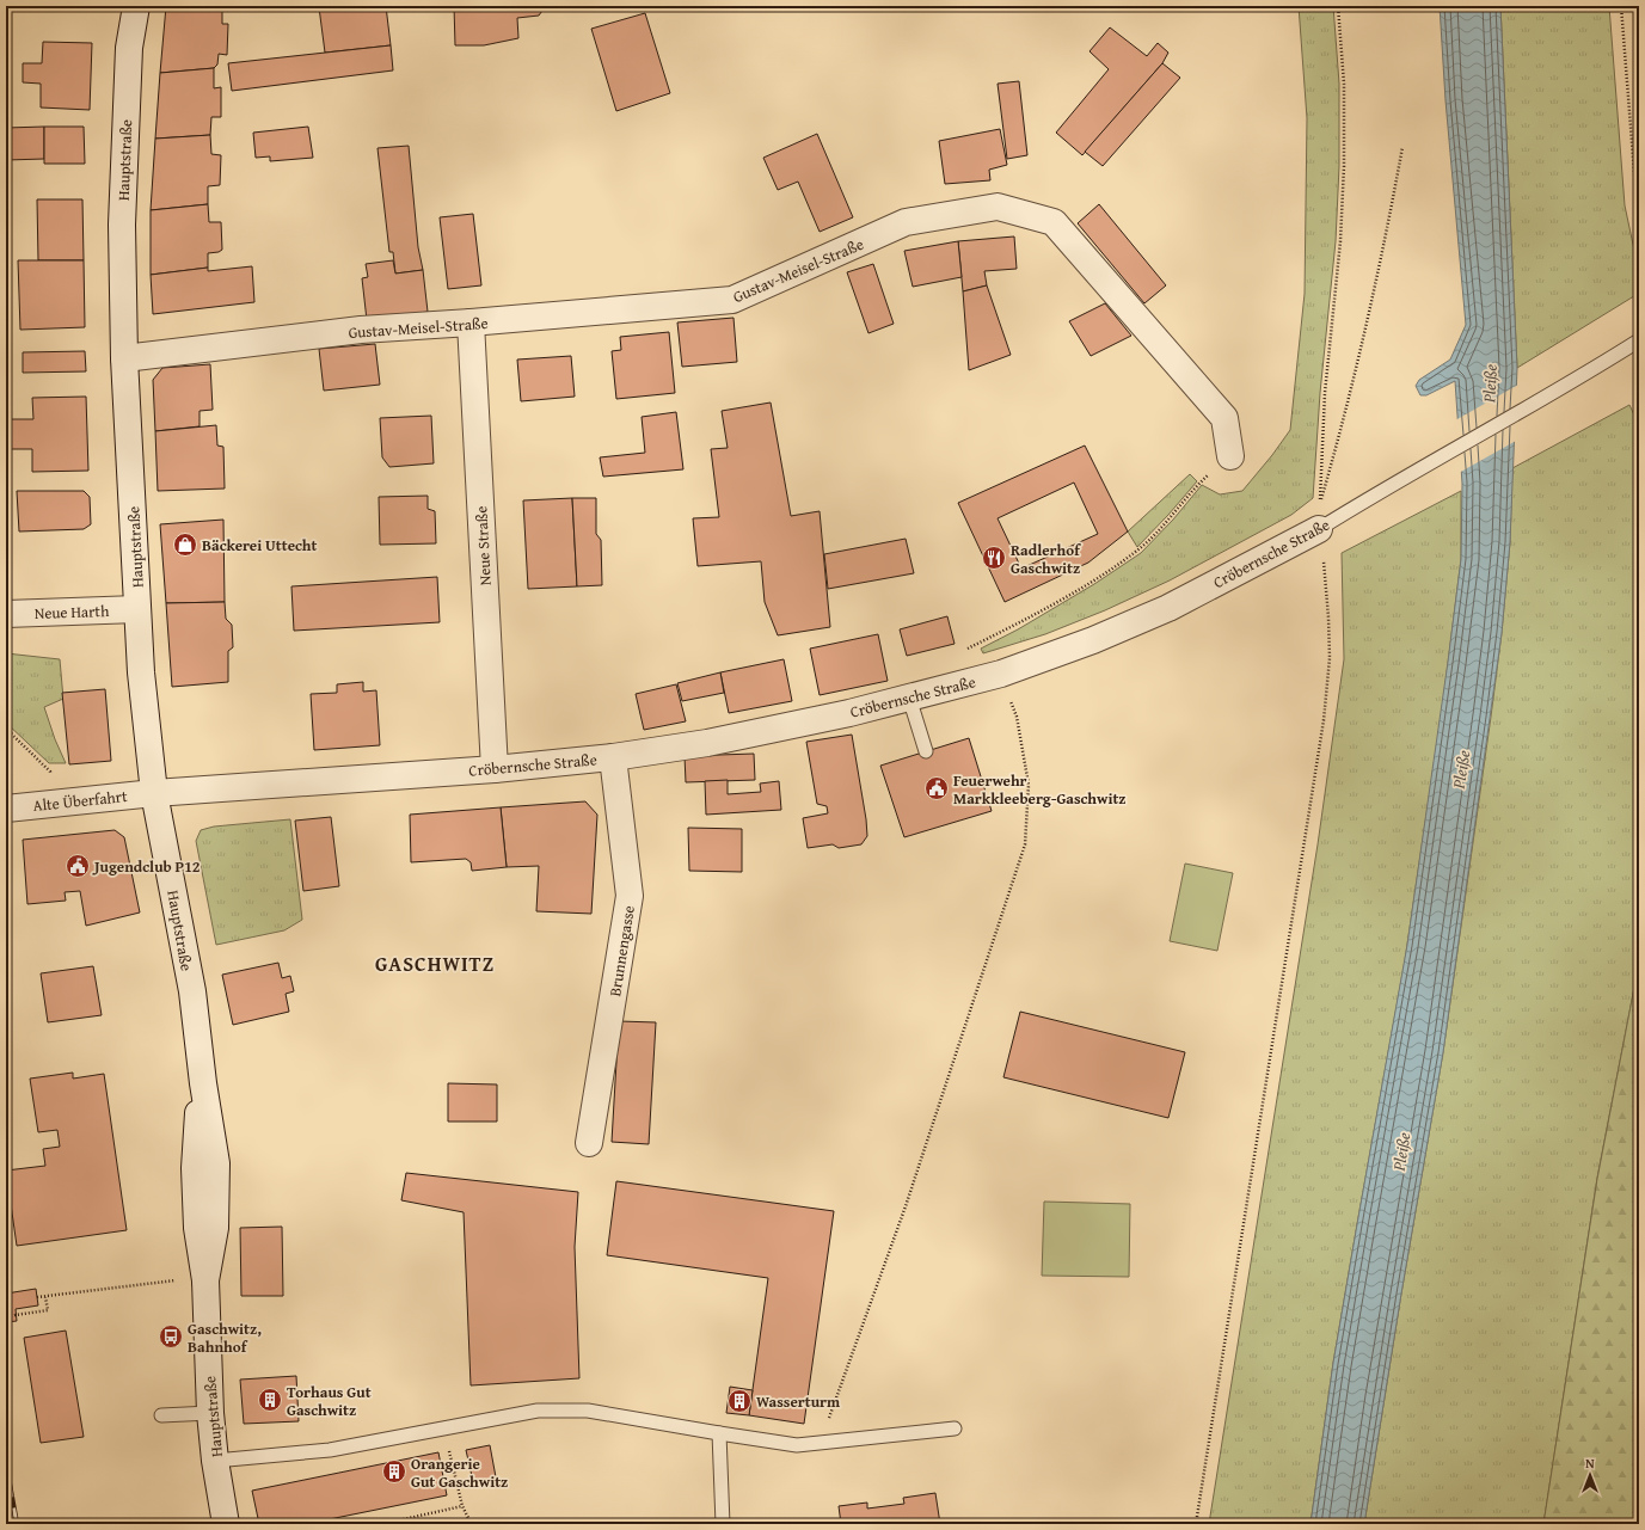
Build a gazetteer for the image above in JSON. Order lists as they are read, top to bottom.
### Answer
{
  "streets": {
    "street": [
      "Hauptstraße",
      "Gustav-Meisel-Straße",
      "Neue Straße",
      "Cröbernsche Straße",
      "Neue Harth",
      "Alte Überfahrt",
      "Brunnengasse"
    ]
  },
  "crossings": [
    ["Hauptstraße", "Gustav-Meisel-Straße"],
    ["Hauptstraße", "Cröbernsche Straße"],
    ["Hauptstraße", "Neue Harth"],
    ["Hauptstraße", "Alte Überfahrt"],
    ["Gustav-Meisel-Straße", "Neue Straße"],
    ["Neue Straße", "Cröbernsche Straße"],
    ["Cröbernsche Straße", "Alte Überfahrt"],
    ["Cröbernsche Straße", "Brunnengasse"]
  ],
  "districts": ["GASCHWITZ"],
  "water": ["Pleiße"],
  "places": {
    "shop": ["Bäckerei Uttecht"],
    "restaurant": ["Radlerhof Gaschwitz"],
    "public building": ["Feuerwehr Markkleeberg-Gaschwitz", "Jugendclub P12"],
    "bus stop": ["Gaschwitz, Bahnhof"],
    "building": ["Torhaus Gut Gaschwitz", "Wasserturm", "Orangerie Gut Gaschwitz"]
  },
  "north": "top"
}
